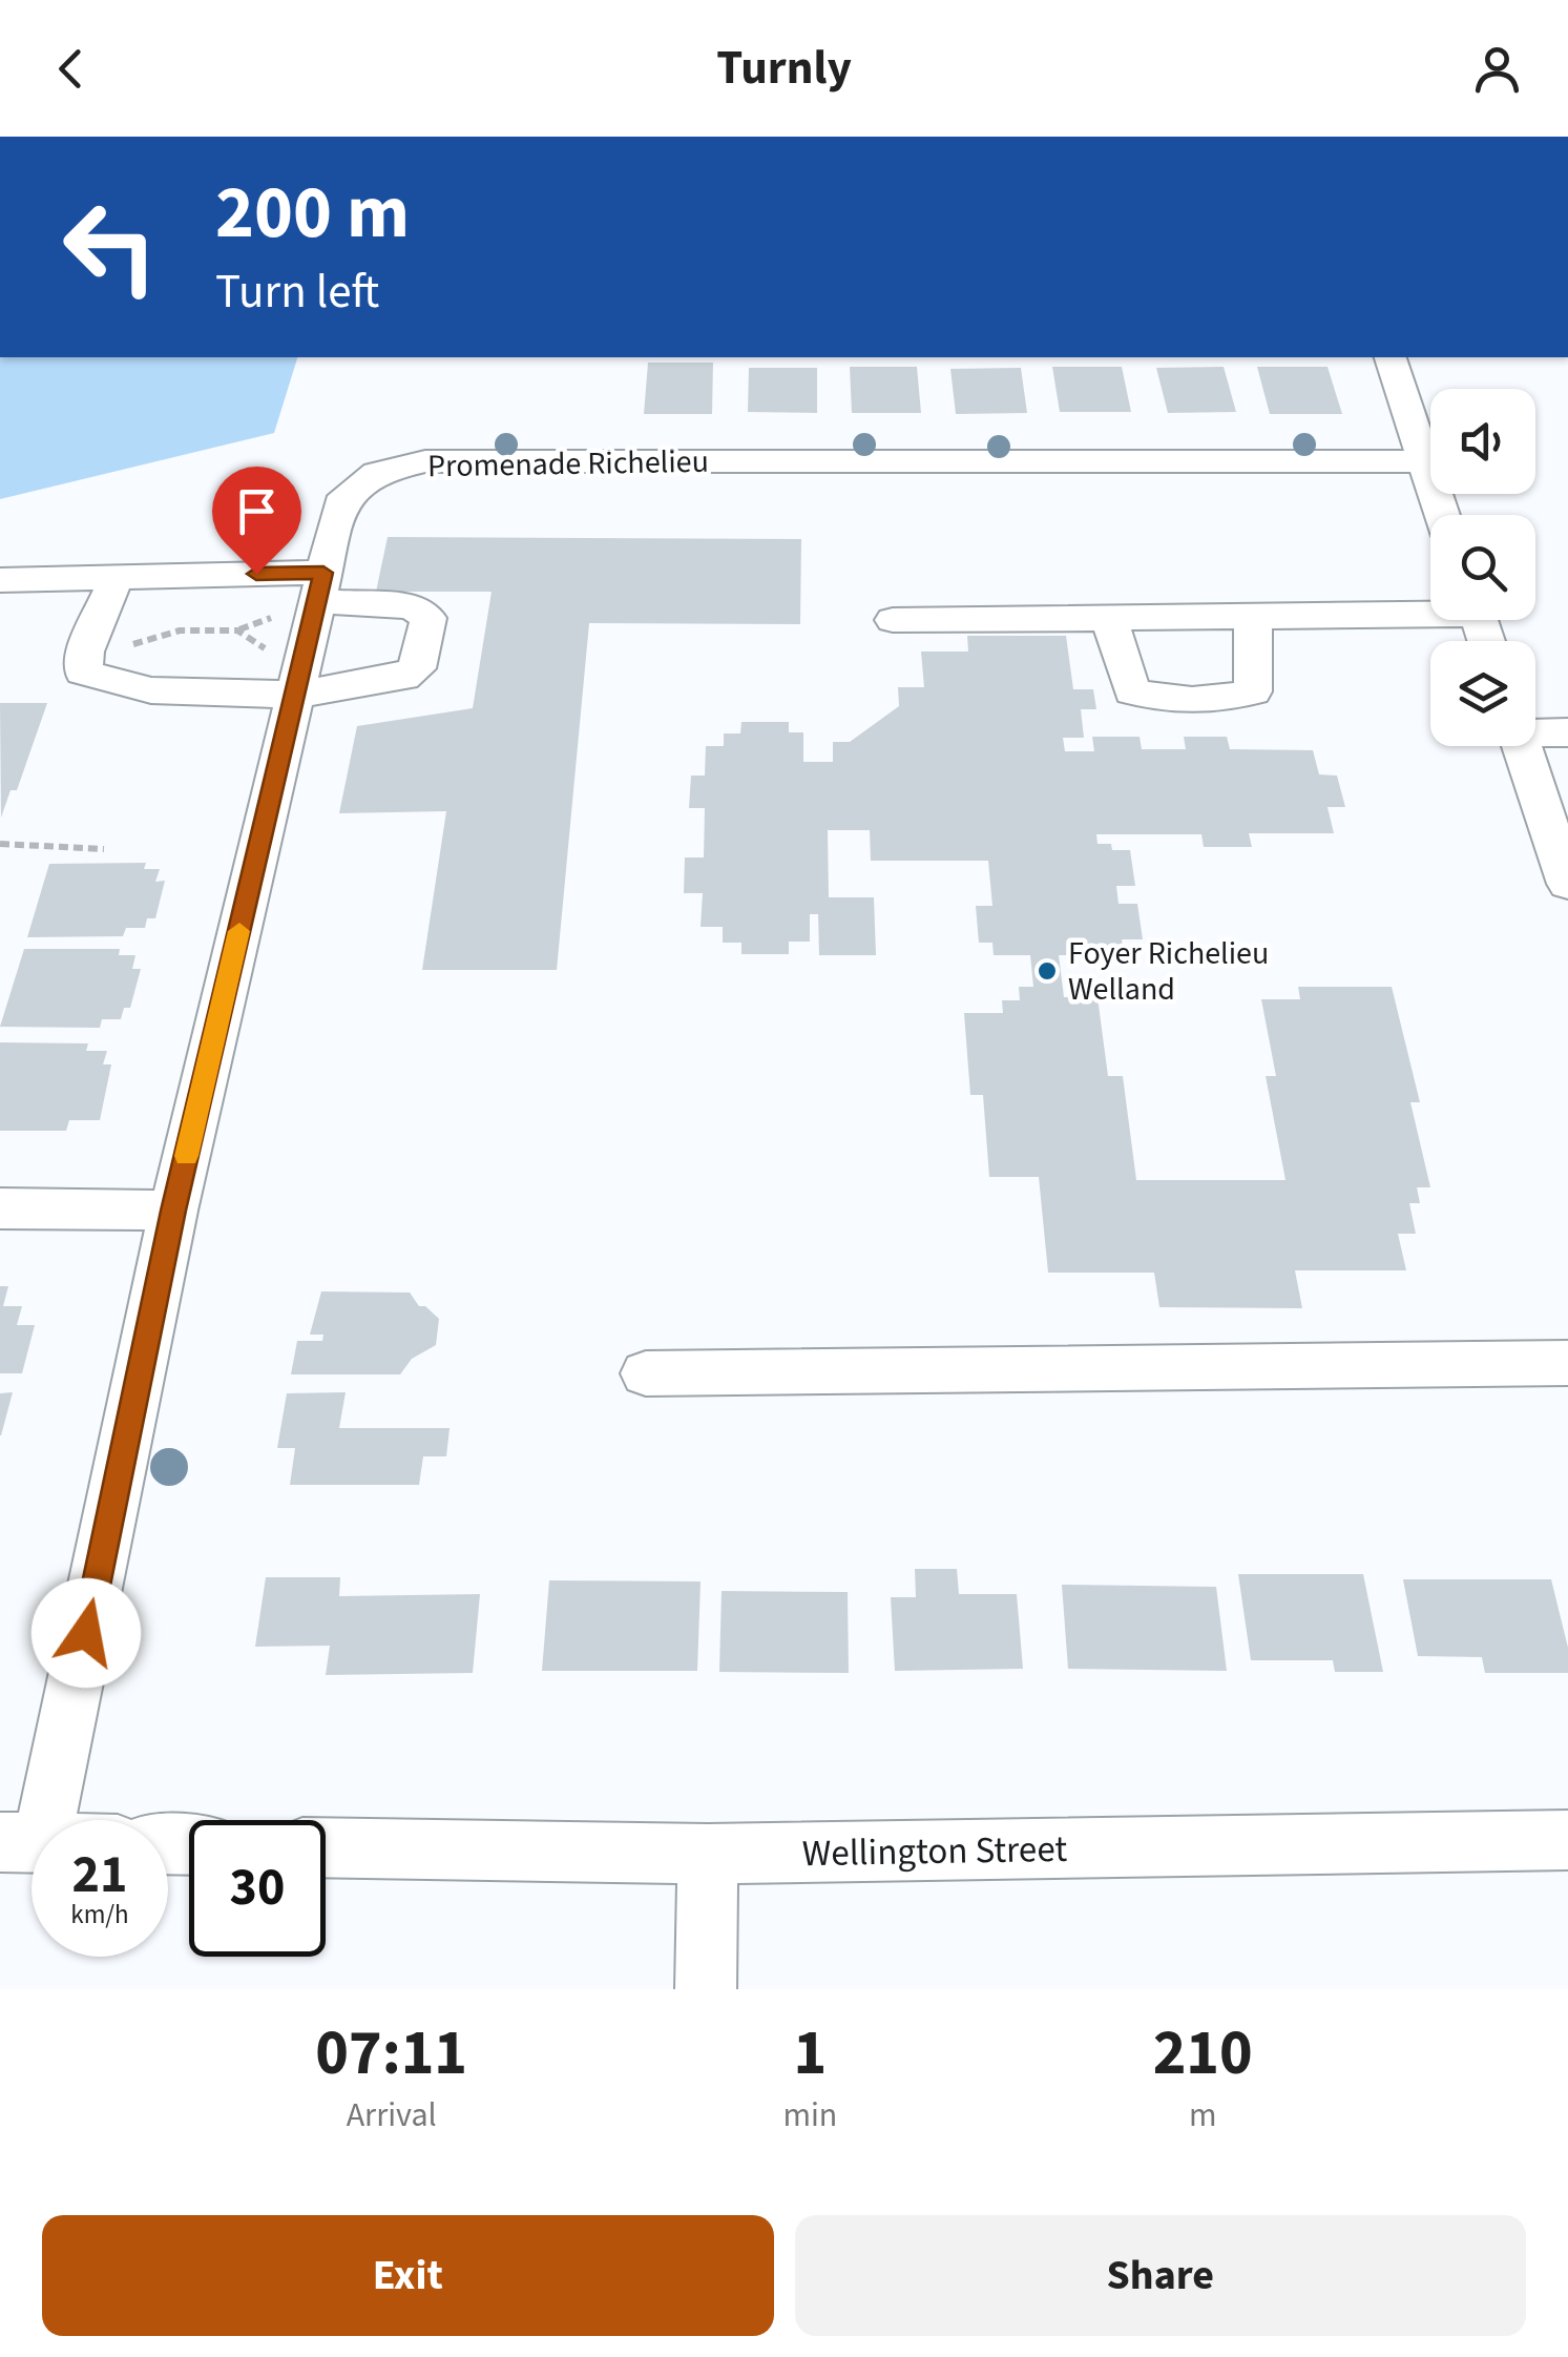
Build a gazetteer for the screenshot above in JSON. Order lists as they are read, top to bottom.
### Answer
{
  "streets": {
    "street": ["Promenade Richelieu", "Wellington Street"]
  },
  "places": ["Foyer Richelieu Welland"],
  "page": {
    "header": "Turnly",
    "turn": ["200 m", "Turn left"],
    "speed": "21 km/h",
    "limit": "30",
    "eta": [
      "07:11",
      "Arrival",
      "1",
      "min",
      "210",
      "m"
    ],
    "buttons": ["Exit", "Share"]
  }
}
